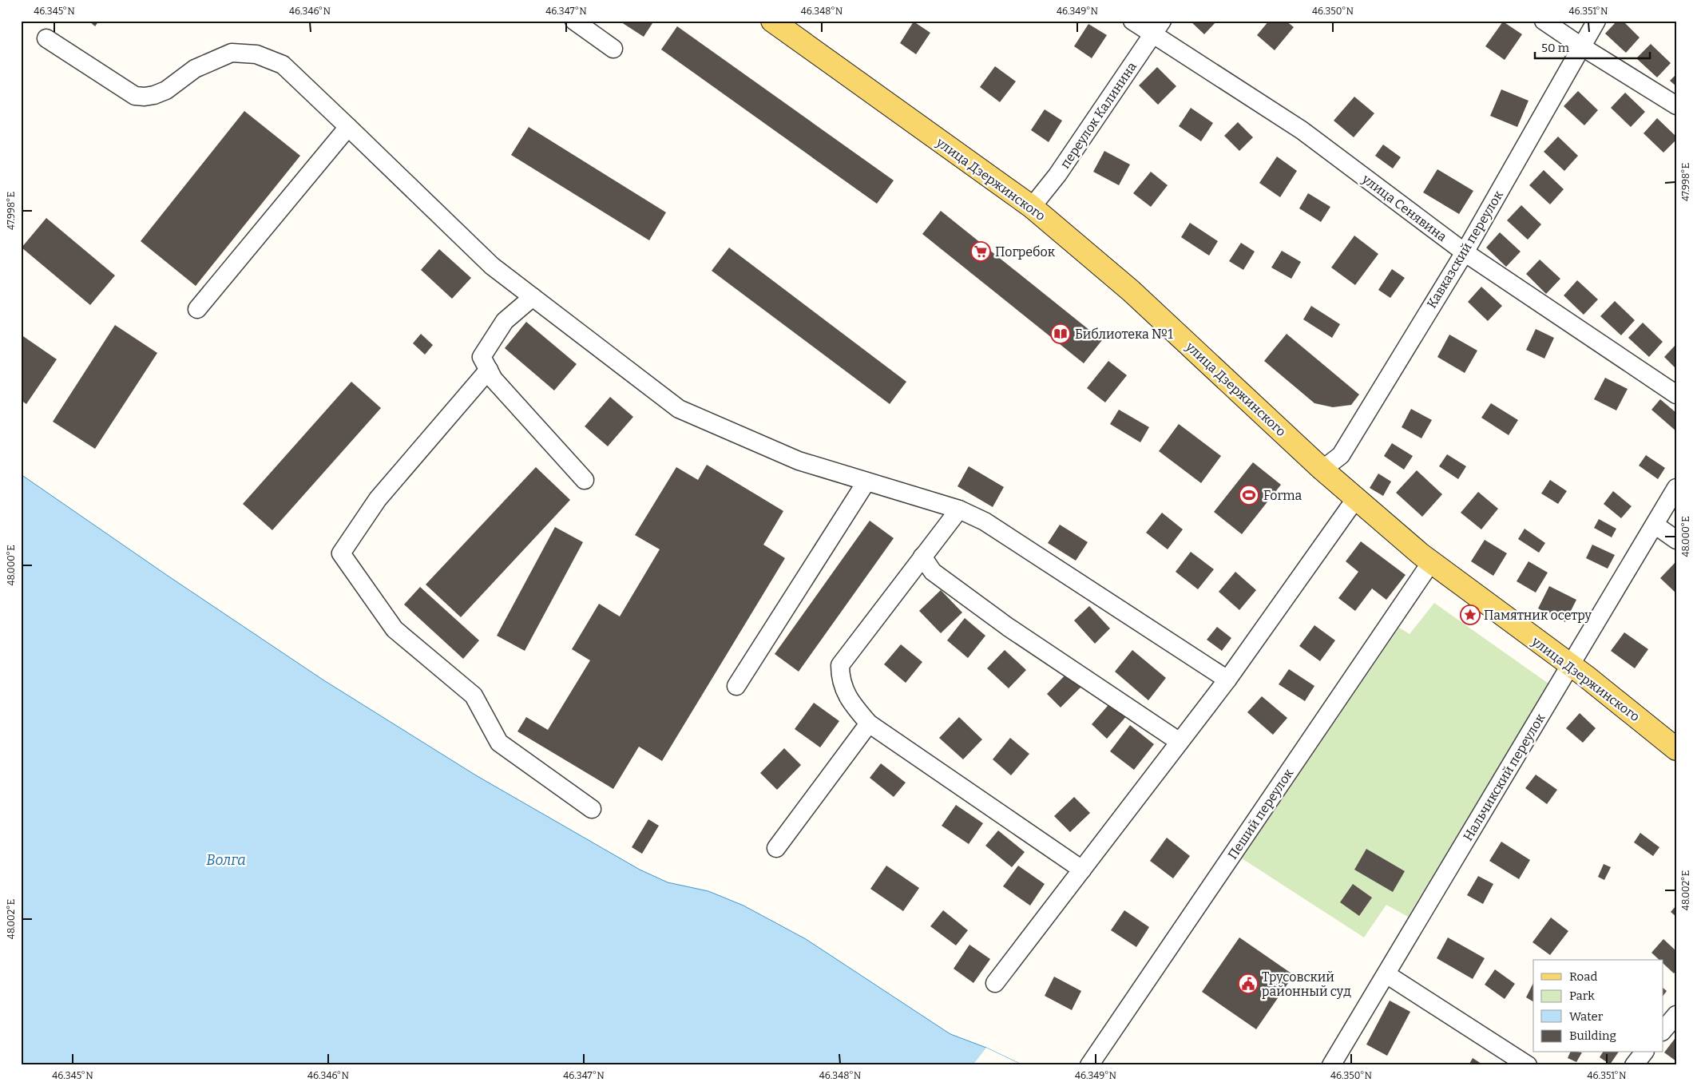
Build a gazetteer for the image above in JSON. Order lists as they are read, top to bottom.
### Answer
{
  "streets": {
    "main road": ["улица Дзержинского"],
    "street": [
      "переулок Калинина",
      "улица Сенявина",
      "Кавказский переулок",
      "Нальчикский переулок",
      "Пеший переулок"
    ]
  },
  "crossings": [
    ["переулок Калинина", "улица Дзержинского"],
    ["переулок Калинина", "улица Сенявина"],
    ["улица Дзержинского", "Кавказский переулок"],
    ["улица Дзержинского", "Нальчикский переулок"],
    ["улица Дзержинского", "Пеший переулок"],
    ["улица Сенявина", "Кавказский переулок"]
  ],
  "water": ["Волга"],
  "places": {
    "supermarket": ["Погребок"],
    "library": ["Библиотека №1"],
    "sports": ["Forma"],
    "place": ["Памятник осетру"],
    "public building": ["Трусовский районный суд"]
  },
  "legend": [
    "Road",
    "Park",
    "Water",
    "Building"
  ],
  "scale_bar": "50 m",
  "coordinates": [
    "46.345°N",
    "46.346°N",
    "46.347°N",
    "46.348°N",
    "46.349°N",
    "46.350°N",
    "46.351°N",
    "47.998°E",
    "48.000°E",
    "48.002°E"
  ]
}
